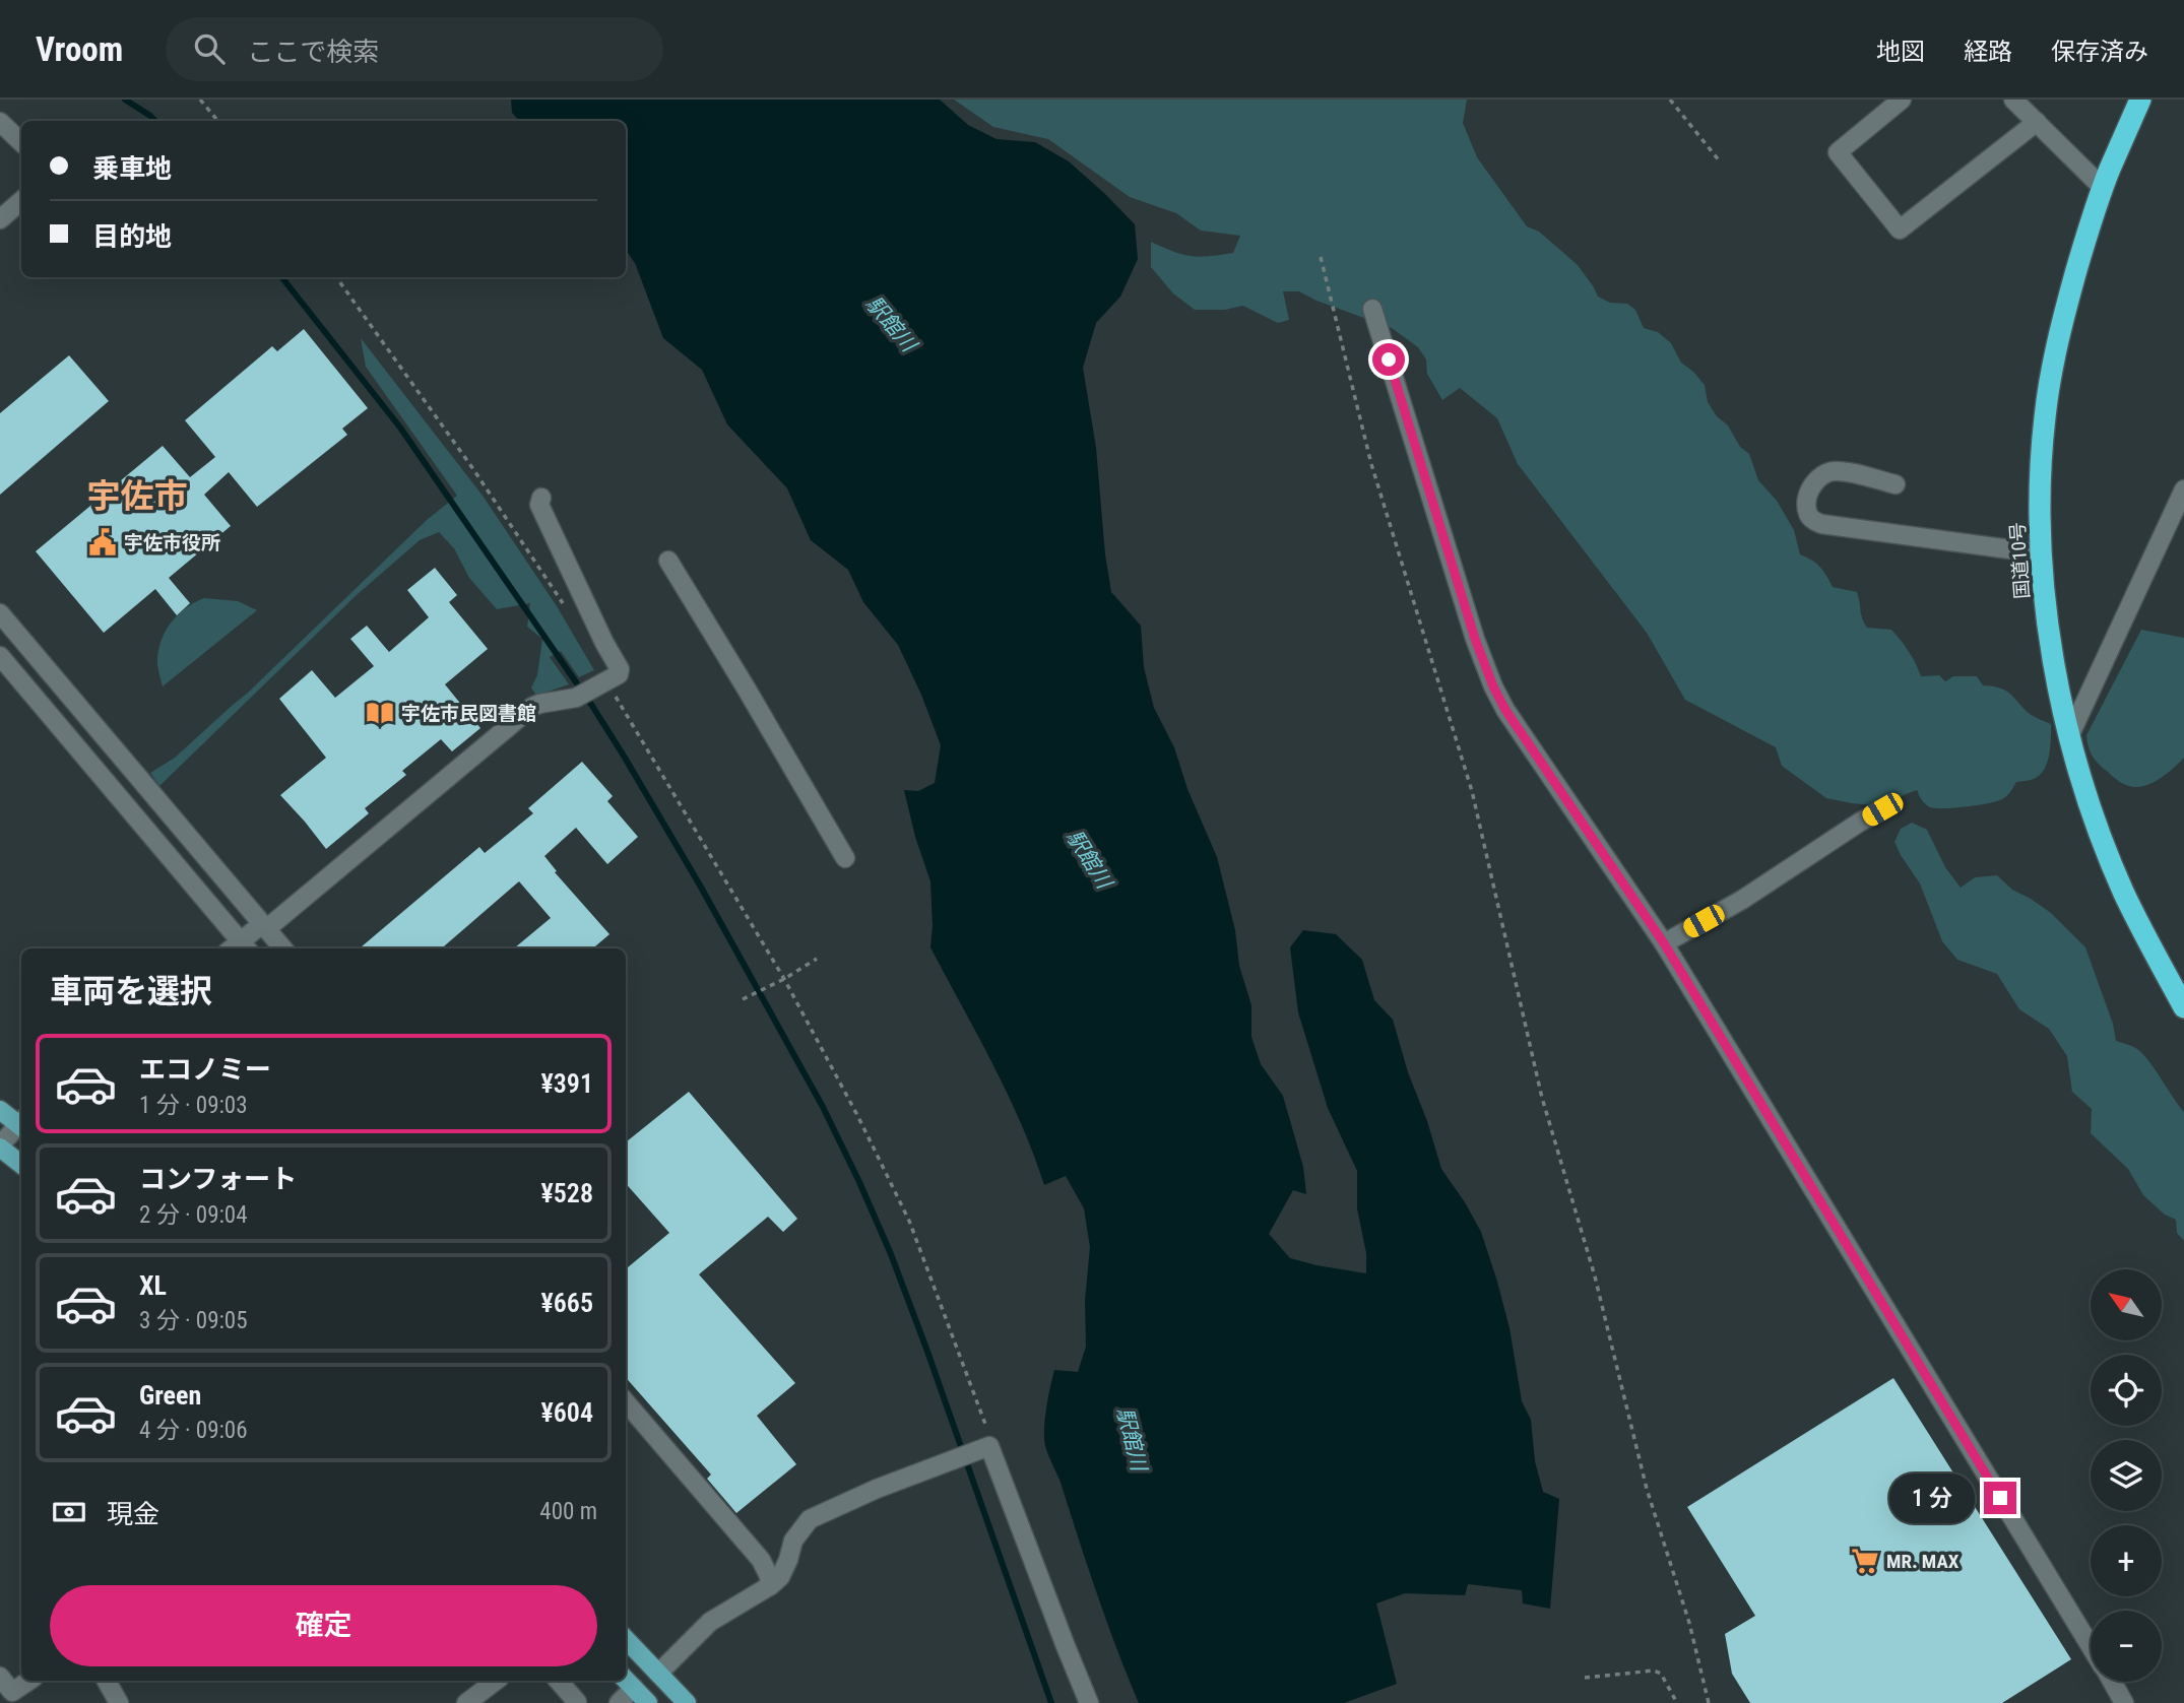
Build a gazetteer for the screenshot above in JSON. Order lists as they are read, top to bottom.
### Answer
{
  "streets": {
    "highway": ["国道10号"]
  },
  "districts": ["宇佐市"],
  "water": ["駅館川"],
  "places": {
    "public building": ["宇佐市役所"],
    "library": ["宇佐市民図書館"],
    "supermarket": ["MR. MAX"]
  },
  "north": "top left",
  "page": {
    "header": "Vroom",
    "search": "ここで検索",
    "nav": ["地図", "経路", "保存済み"],
    "banner": ["乗車地", "目的地"],
    "heading": "車両を選択",
    "list": [
      {
        "name": "エコノミー",
        "note": "1 分 · 09:03",
        "value": "¥391"
      },
      {
        "name": "コンフォート",
        "note": "2 分 · 09:04",
        "value": "¥528"
      },
      {
        "name": "XL",
        "note": "3 分 · 09:05",
        "value": "¥665"
      },
      {
        "name": "Green",
        "note": "4 分 · 09:06",
        "value": "¥604"
      }
    ],
    "map_buttons": ["+", "−"],
    "pay": ["現金", "400 m"],
    "bubble": "1 分",
    "buttons": "確定"
  }
}
